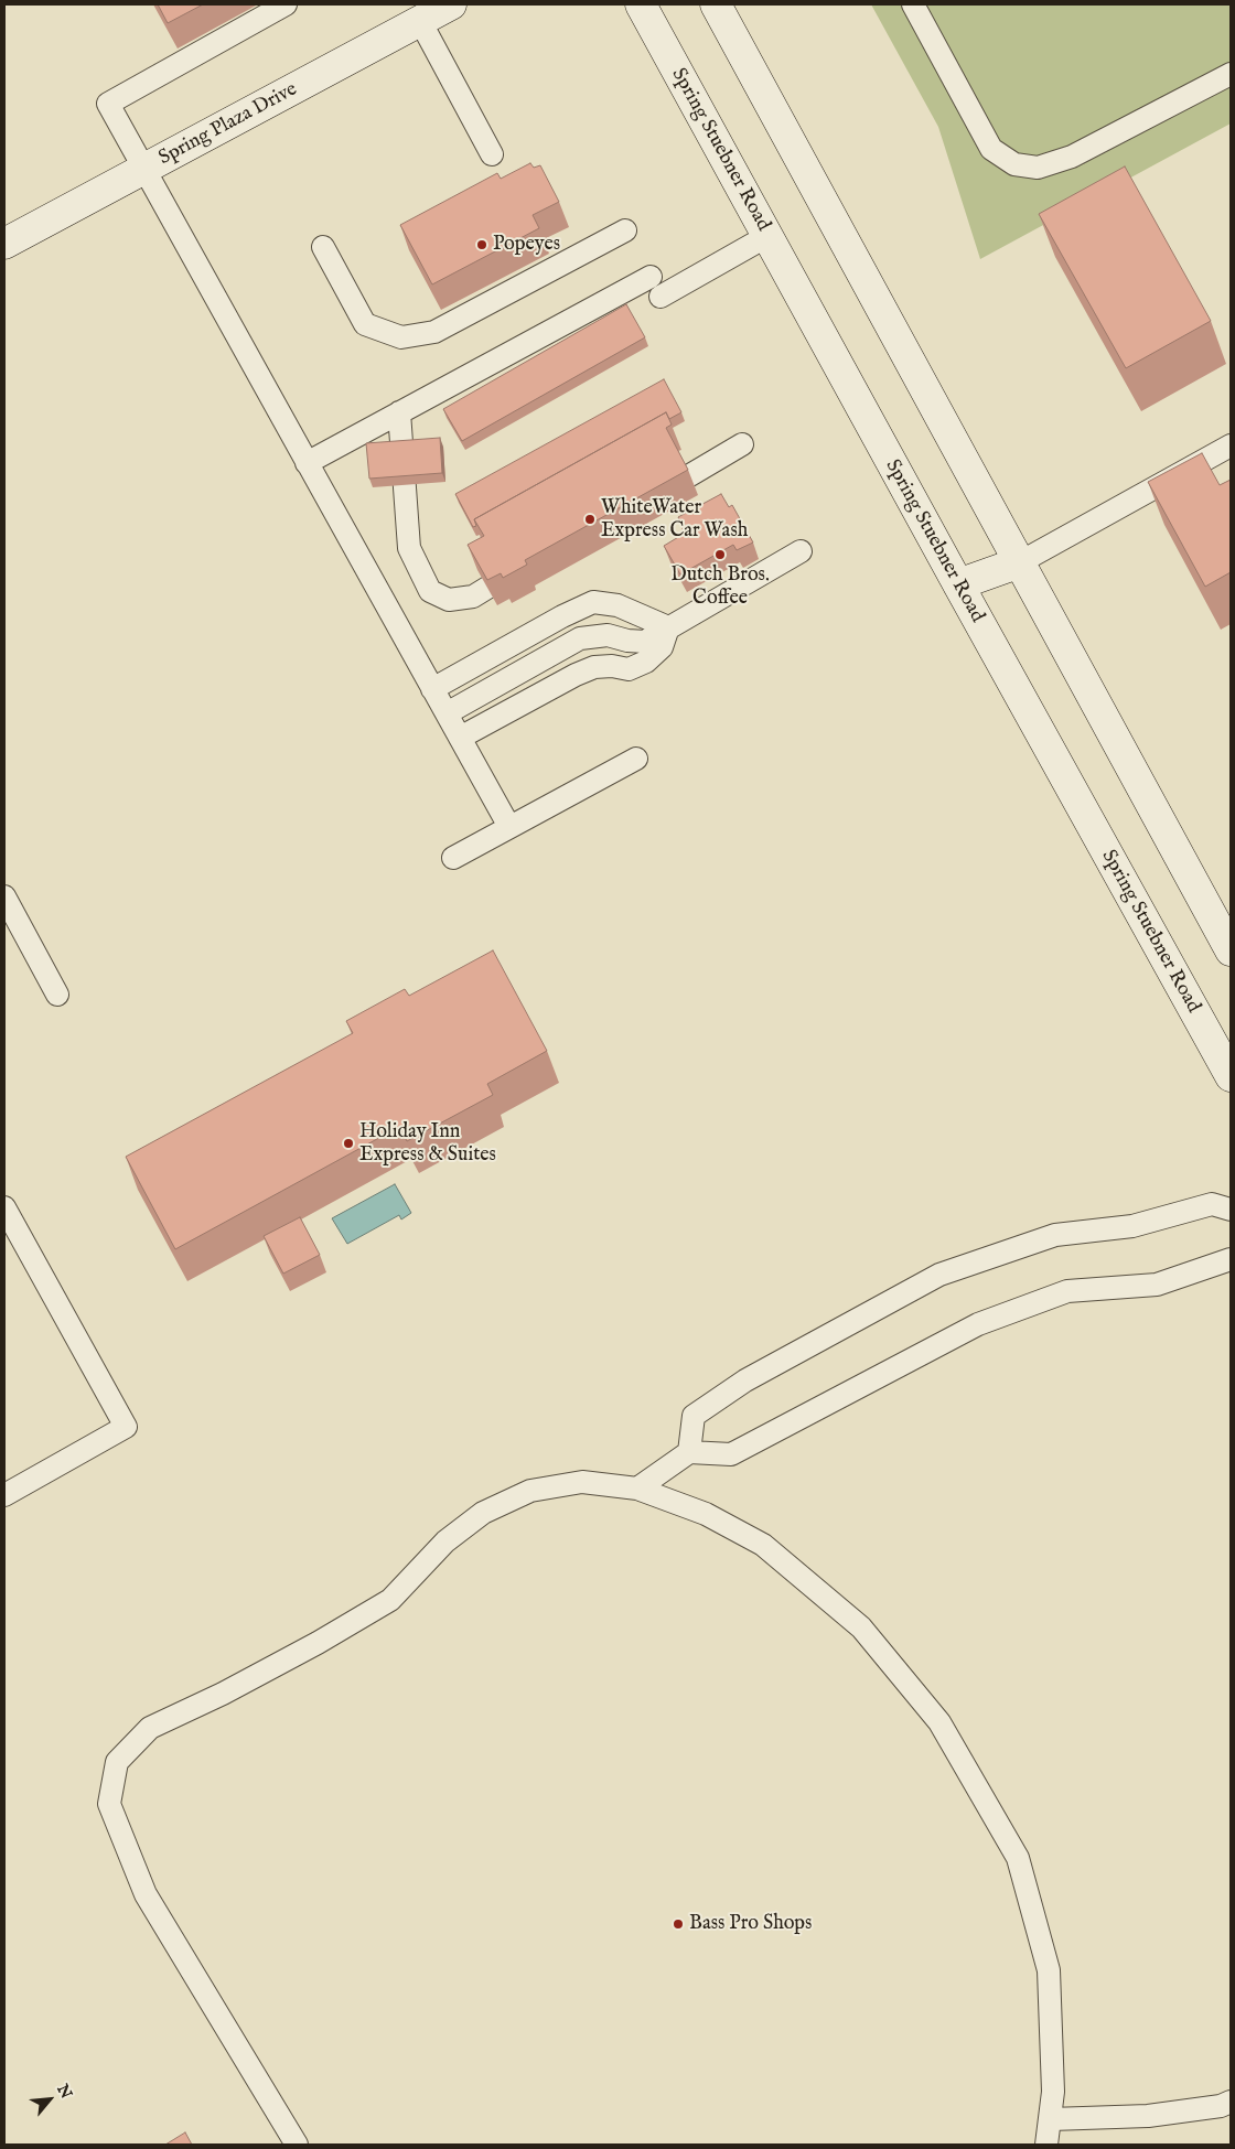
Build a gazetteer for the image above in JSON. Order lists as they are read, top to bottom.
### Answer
{
  "streets": {
    "main road": ["Spring Plaza Drive", "Spring Stuebner Road"]
  },
  "places": [
    "Popeyes",
    "WhiteWater Express Car Wash",
    "Dutch Bros. Coffee",
    "Holiday Inn Express & Suites",
    "Bass Pro Shops"
  ],
  "north": "top right"
}
